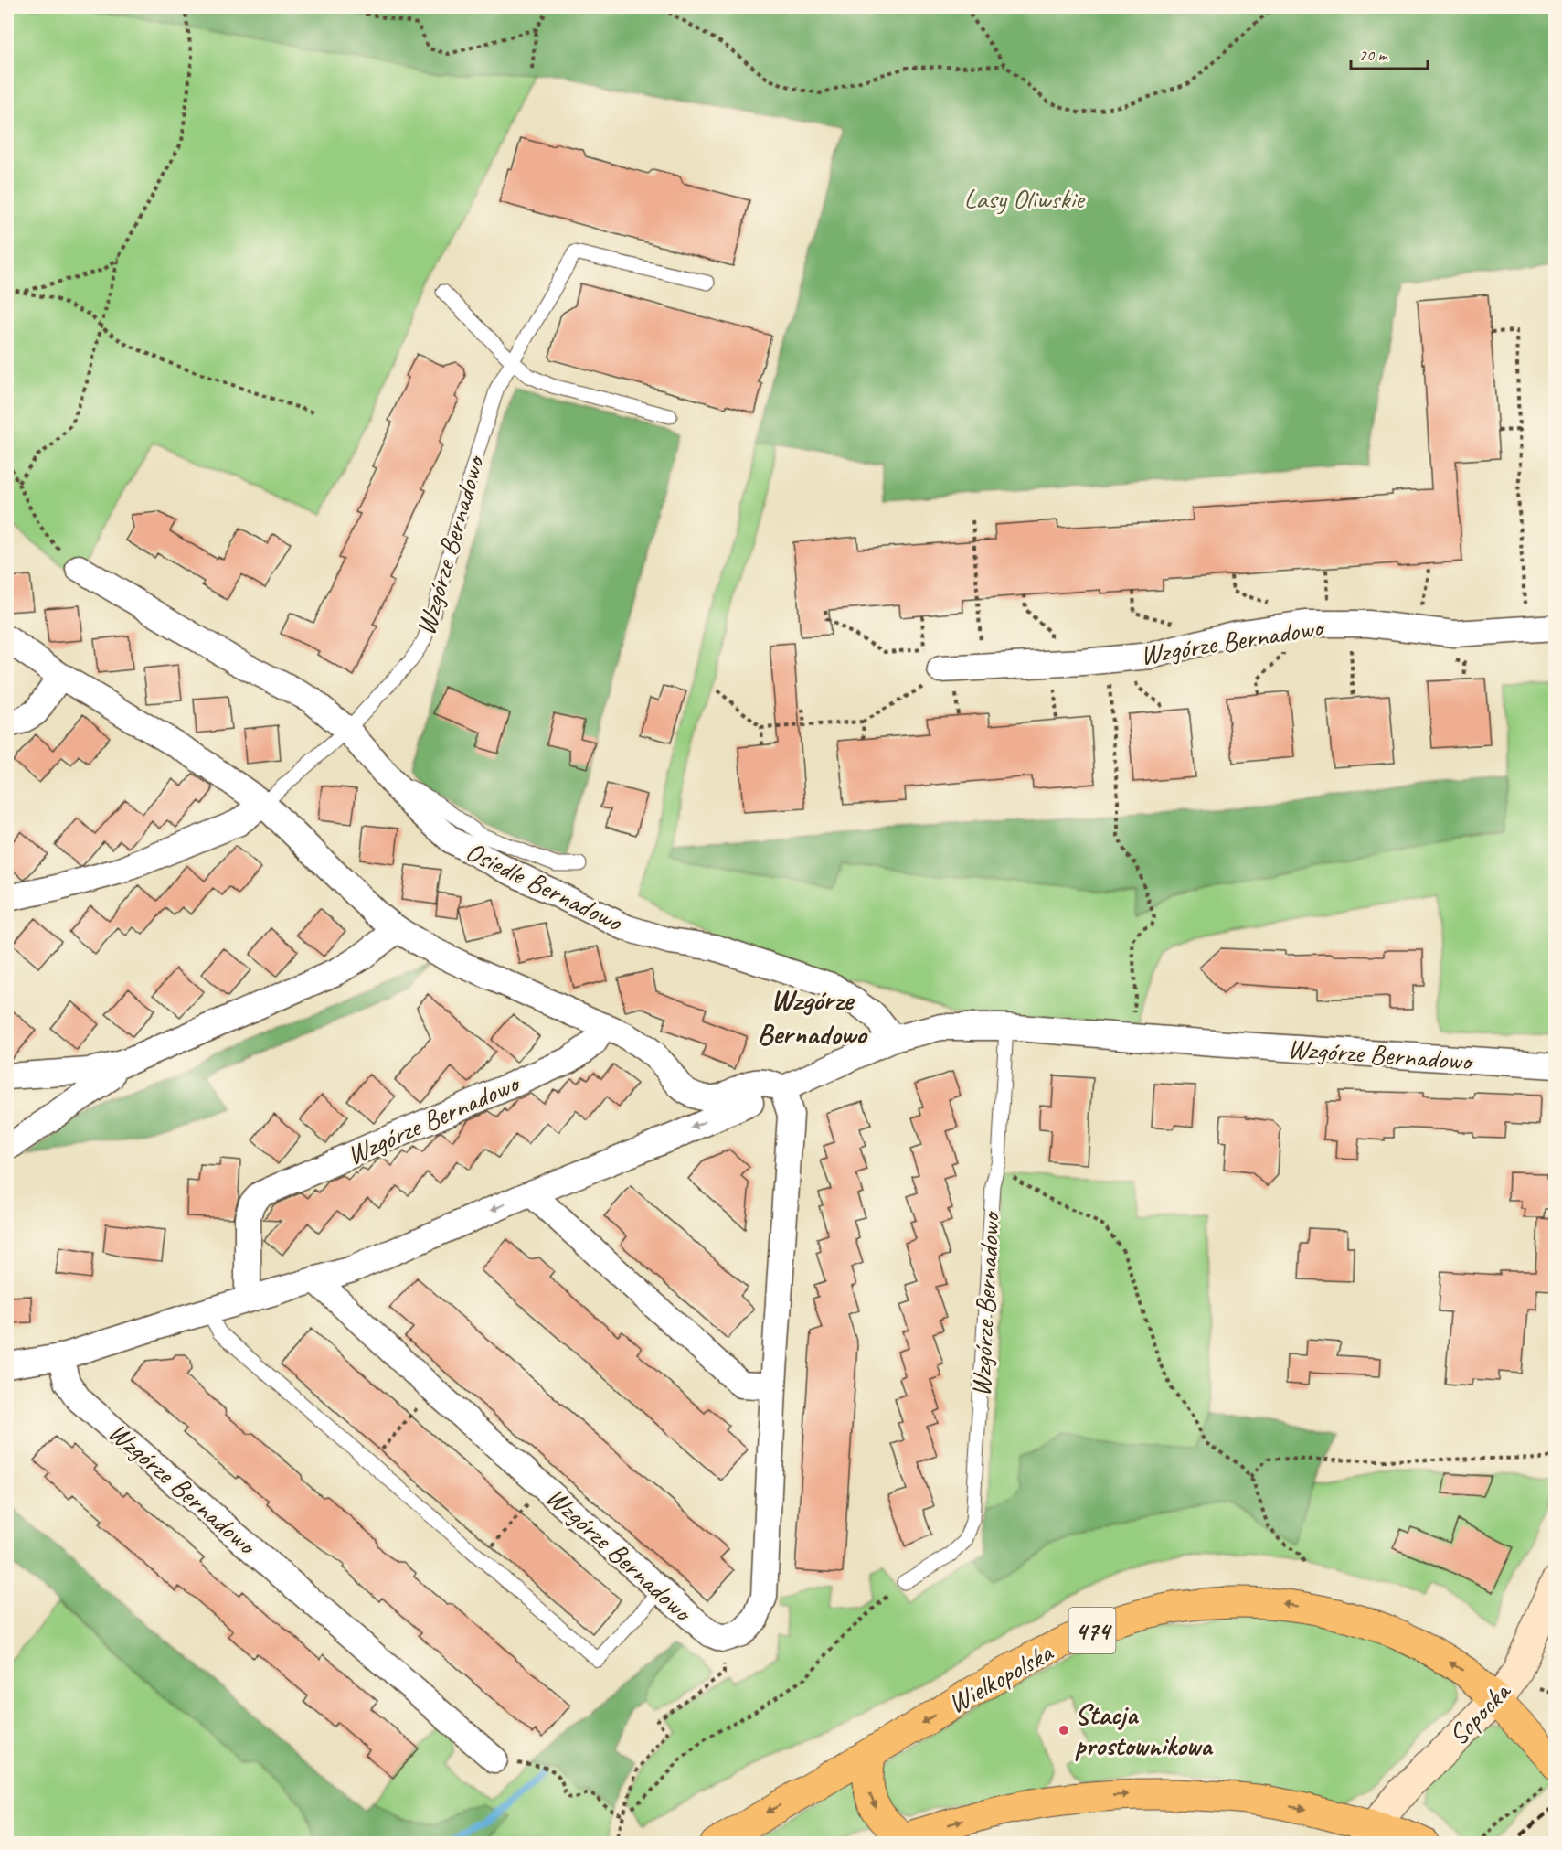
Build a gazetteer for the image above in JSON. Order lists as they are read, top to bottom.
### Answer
{
  "streets": {
    "main road": ["474", "Wielkopolska", "Sopocka"],
    "street": ["Wzgórze Bernadowo", "Osiedle Bernadowo"]
  },
  "crossings": [
    ["Wzgórze Bernadowo", "Osiedle Bernadowo"],
    ["Wielkopolska", "Sopocka"]
  ],
  "districts": ["Wzgórze Bernadowo"],
  "parks": ["Lasy Oliwskie"],
  "places": ["Stacja prostownikowa"],
  "scale_bar": "20 m"
}
